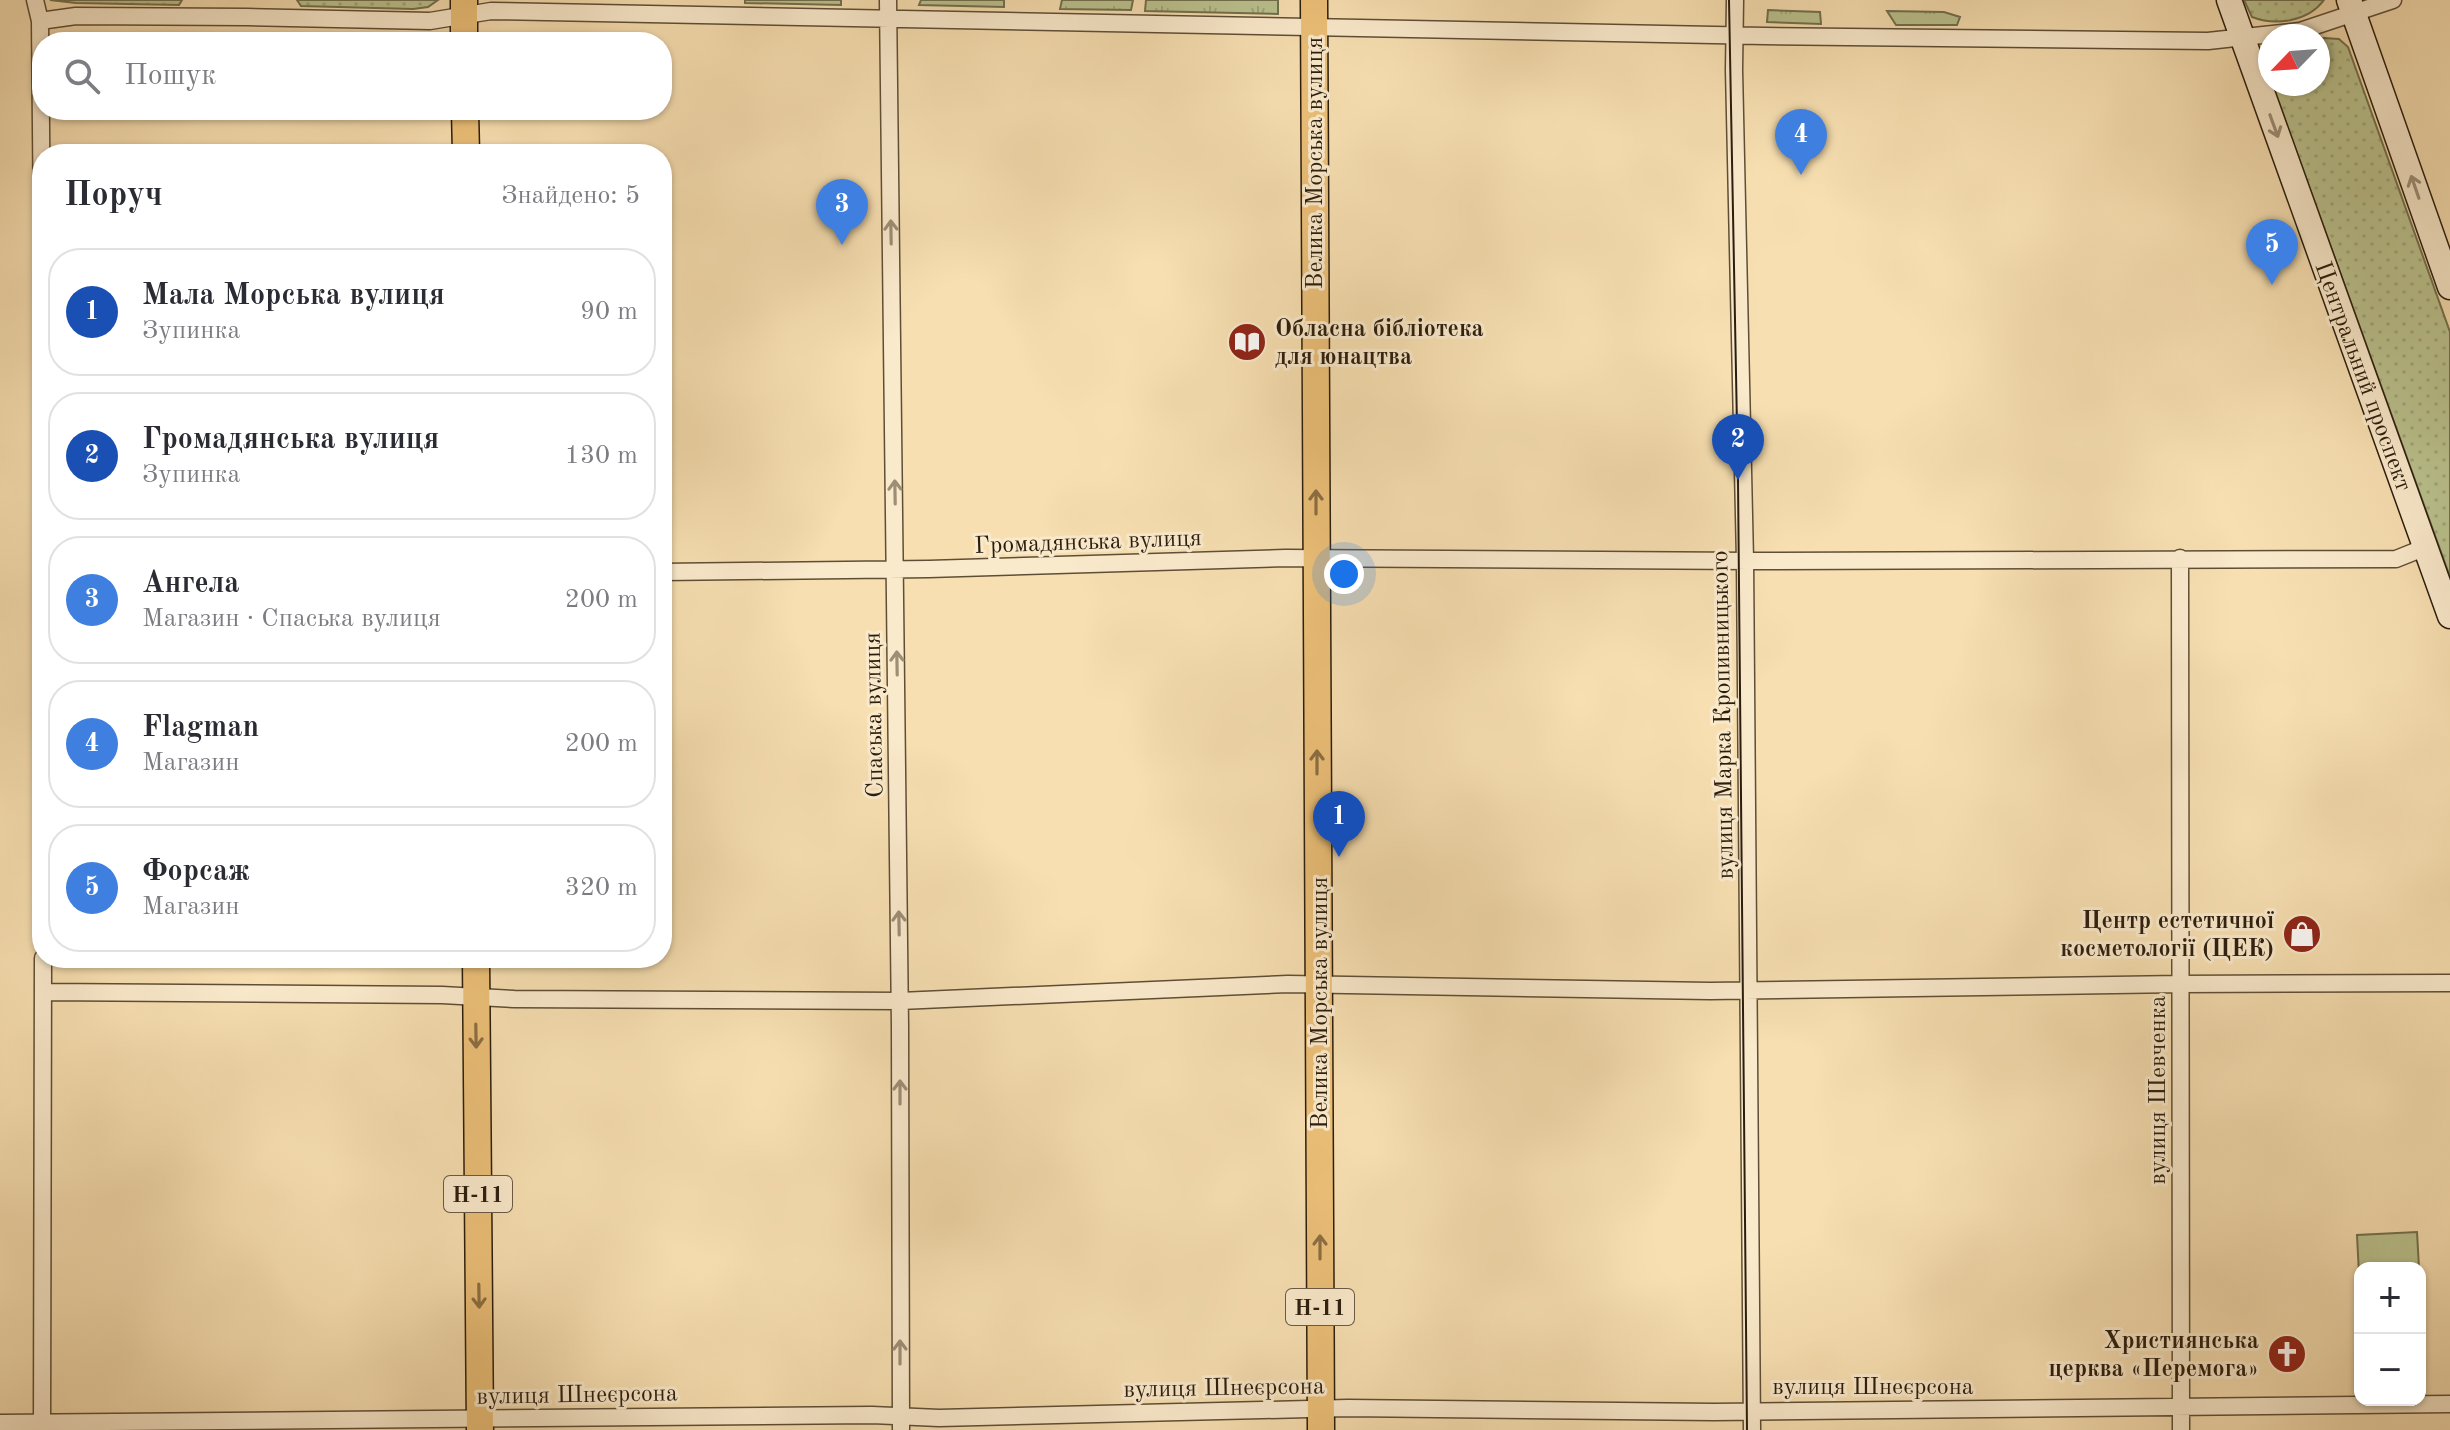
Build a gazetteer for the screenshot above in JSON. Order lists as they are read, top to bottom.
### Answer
{
  "streets": {
    "main road": ["Велика Морська вулиця", "Центральний проспект", "Н-11"],
    "street": [
      "Громадянська вулиця",
      "Спаська вулиця",
      "вулиця Марка Кропивницького",
      "вулиця Шевченка",
      "вулиця Шнеєрсона"
    ]
  },
  "crossings": [
    ["Велика Морська вулиця", "Громадянська вулиця"],
    ["Велика Морська вулиця", "вулиця Шнеєрсона"],
    ["Центральний проспект", "Громадянська вулиця"],
    ["Громадянська вулиця", "Спаська вулиця"],
    ["Громадянська вулиця", "вулиця Марка Кропивницького"],
    ["Громадянська вулиця", "вулиця Шевченка"],
    ["Спаська вулиця", "вулиця Шнеєрсона"],
    ["вулиця Марка Кропивницького", "вулиця Шнеєрсона"],
    ["вулиця Шевченка", "вулиця Шнеєрсона"],
    ["Н-11", "вулиця Шнеєрсона"]
  ],
  "one_way": ["Велика Морська вулиця", "Спаська вулиця"],
  "places": {
    "library": ["Обласна бібліотека для юнацтва"],
    "shop": ["Центр естетичної косметології (ЦЕК)"],
    "church": ["Християнська церква «Перемога»"]
  },
  "north": "bottom left",
  "page": {
    "search": "Пошук",
    "pins": [
      "4",
      "3",
      "5",
      "2",
      "1"
    ],
    "heading": ["Поруч", "Знайдено: 5"],
    "list": [
      {
        "mark": "1",
        "name": "Мала Морська вулиця",
        "note": "Зупинка",
        "value": "90 m"
      },
      {
        "mark": "2",
        "name": "Громадянська вулиця",
        "note": "Зупинка",
        "value": "130 m"
      },
      {
        "mark": "3",
        "name": "Ангела",
        "note": "Магазин · Спаська вулиця",
        "value": "200 m"
      },
      {
        "mark": "4",
        "name": "Flagman",
        "note": "Магазин",
        "value": "200 m"
      },
      {
        "mark": "5",
        "name": "Форсаж",
        "note": "Магазин",
        "value": "320 m"
      }
    ],
    "map_buttons": ["+", "−"]
  }
}
